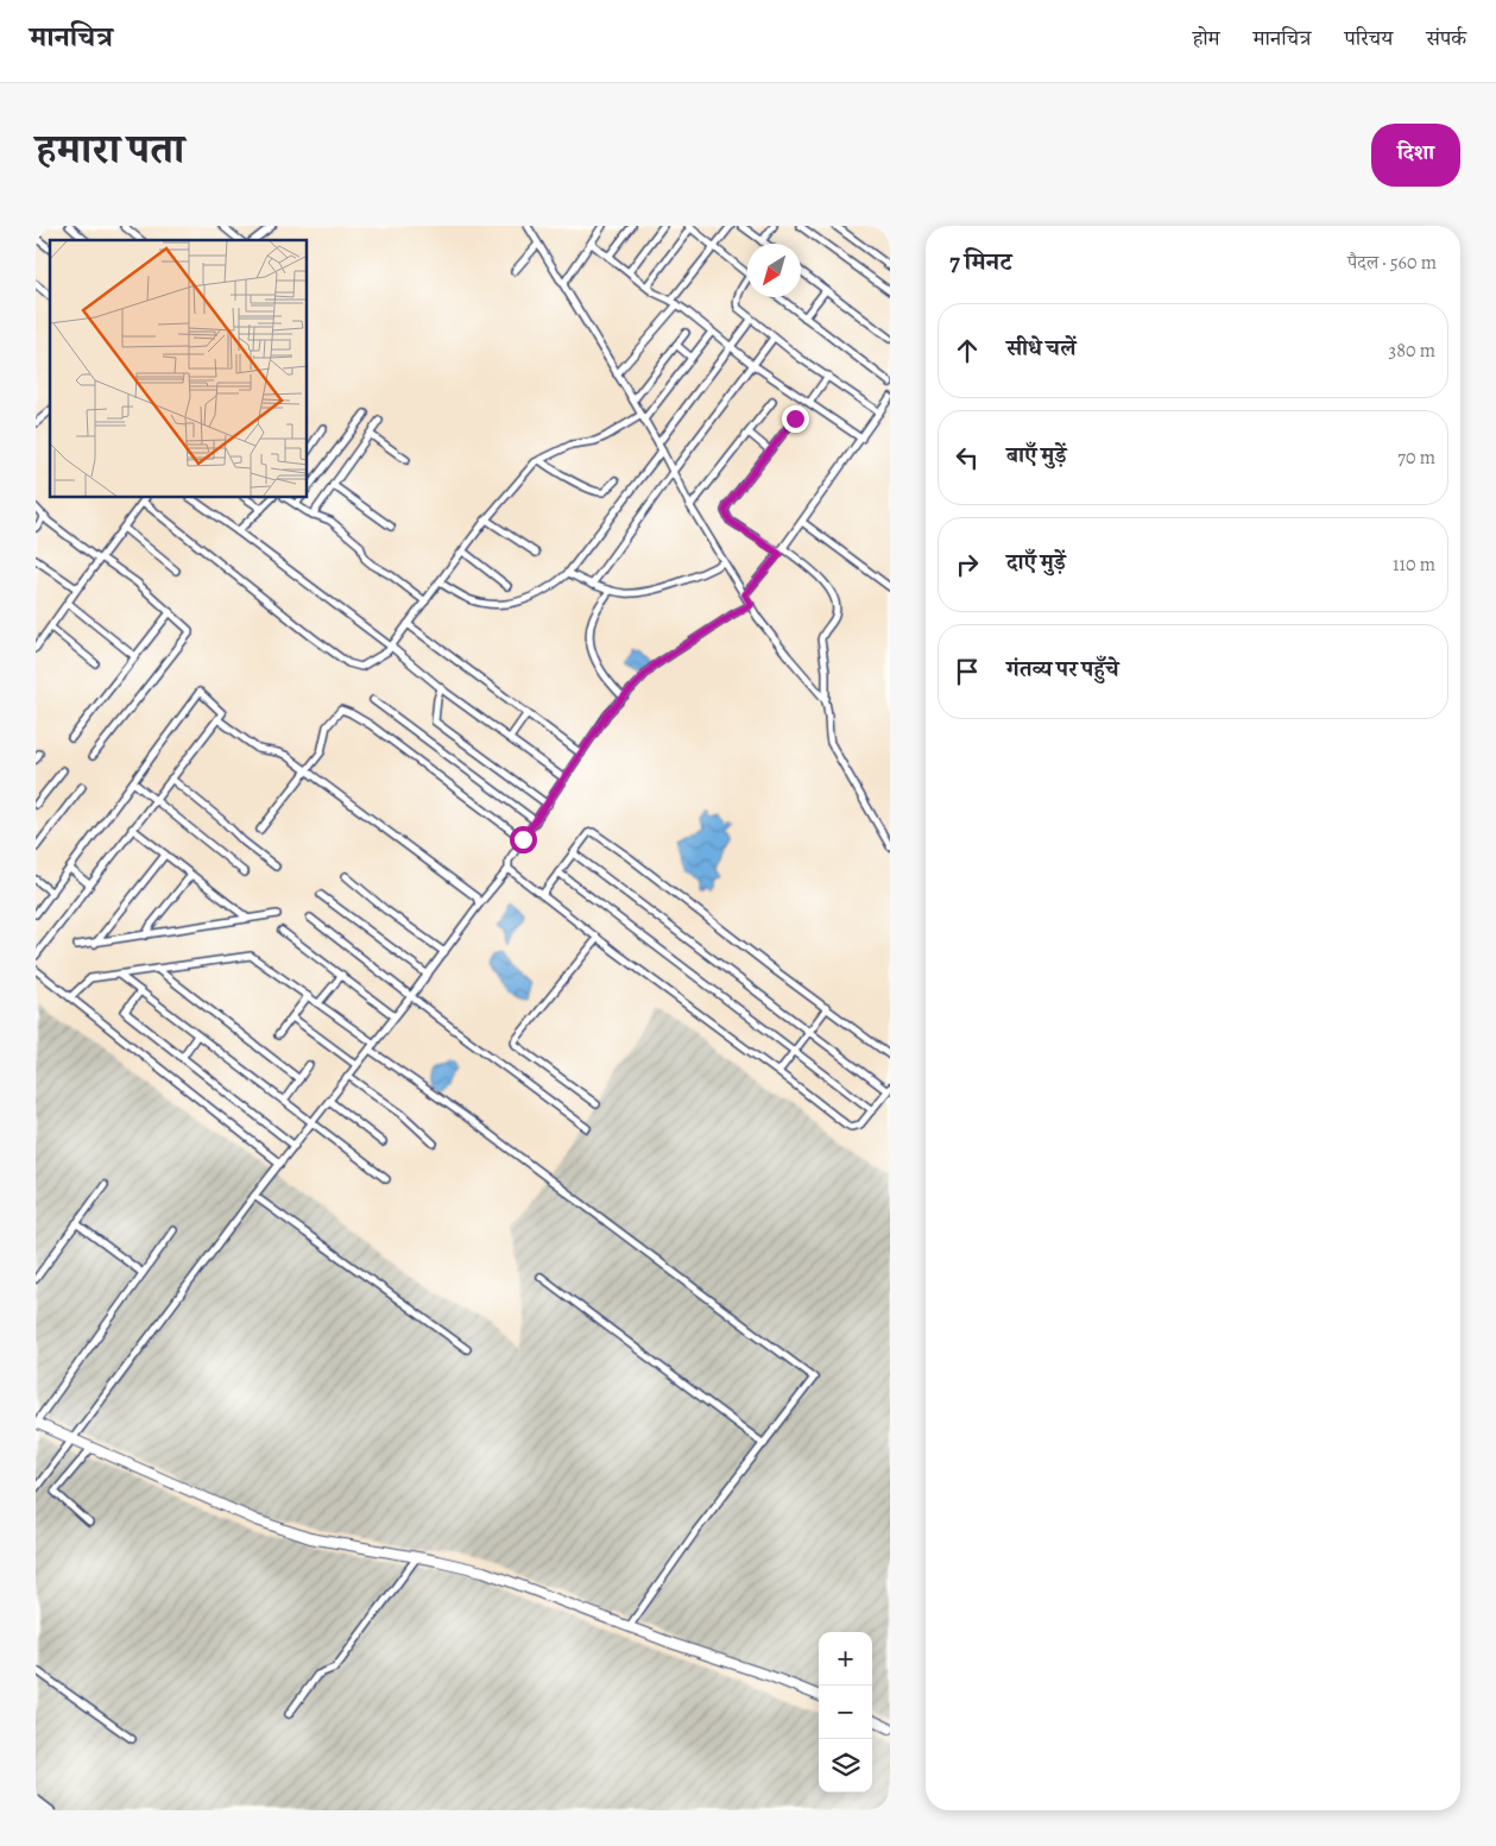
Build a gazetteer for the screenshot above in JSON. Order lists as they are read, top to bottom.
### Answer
{
  "north": "bottom left",
  "page": {
    "header": "मानचित्र",
    "nav": [
      "होम",
      "मानचित्र",
      "परिचय",
      "संपर्क"
    ],
    "title": "हमारा पता",
    "buttons": "दिशा",
    "heading": ["7 मिनट", "पैदल · 560 m"],
    "list": [
      ["सीधे चलें", "380 m"],
      ["बाएँ मुड़ें", "70 m"],
      ["दाएँ मुड़ें", "110 m"],
      "गंतव्य पर पहुँचे"
    ],
    "map_buttons": ["+", "−"]
  }
}
